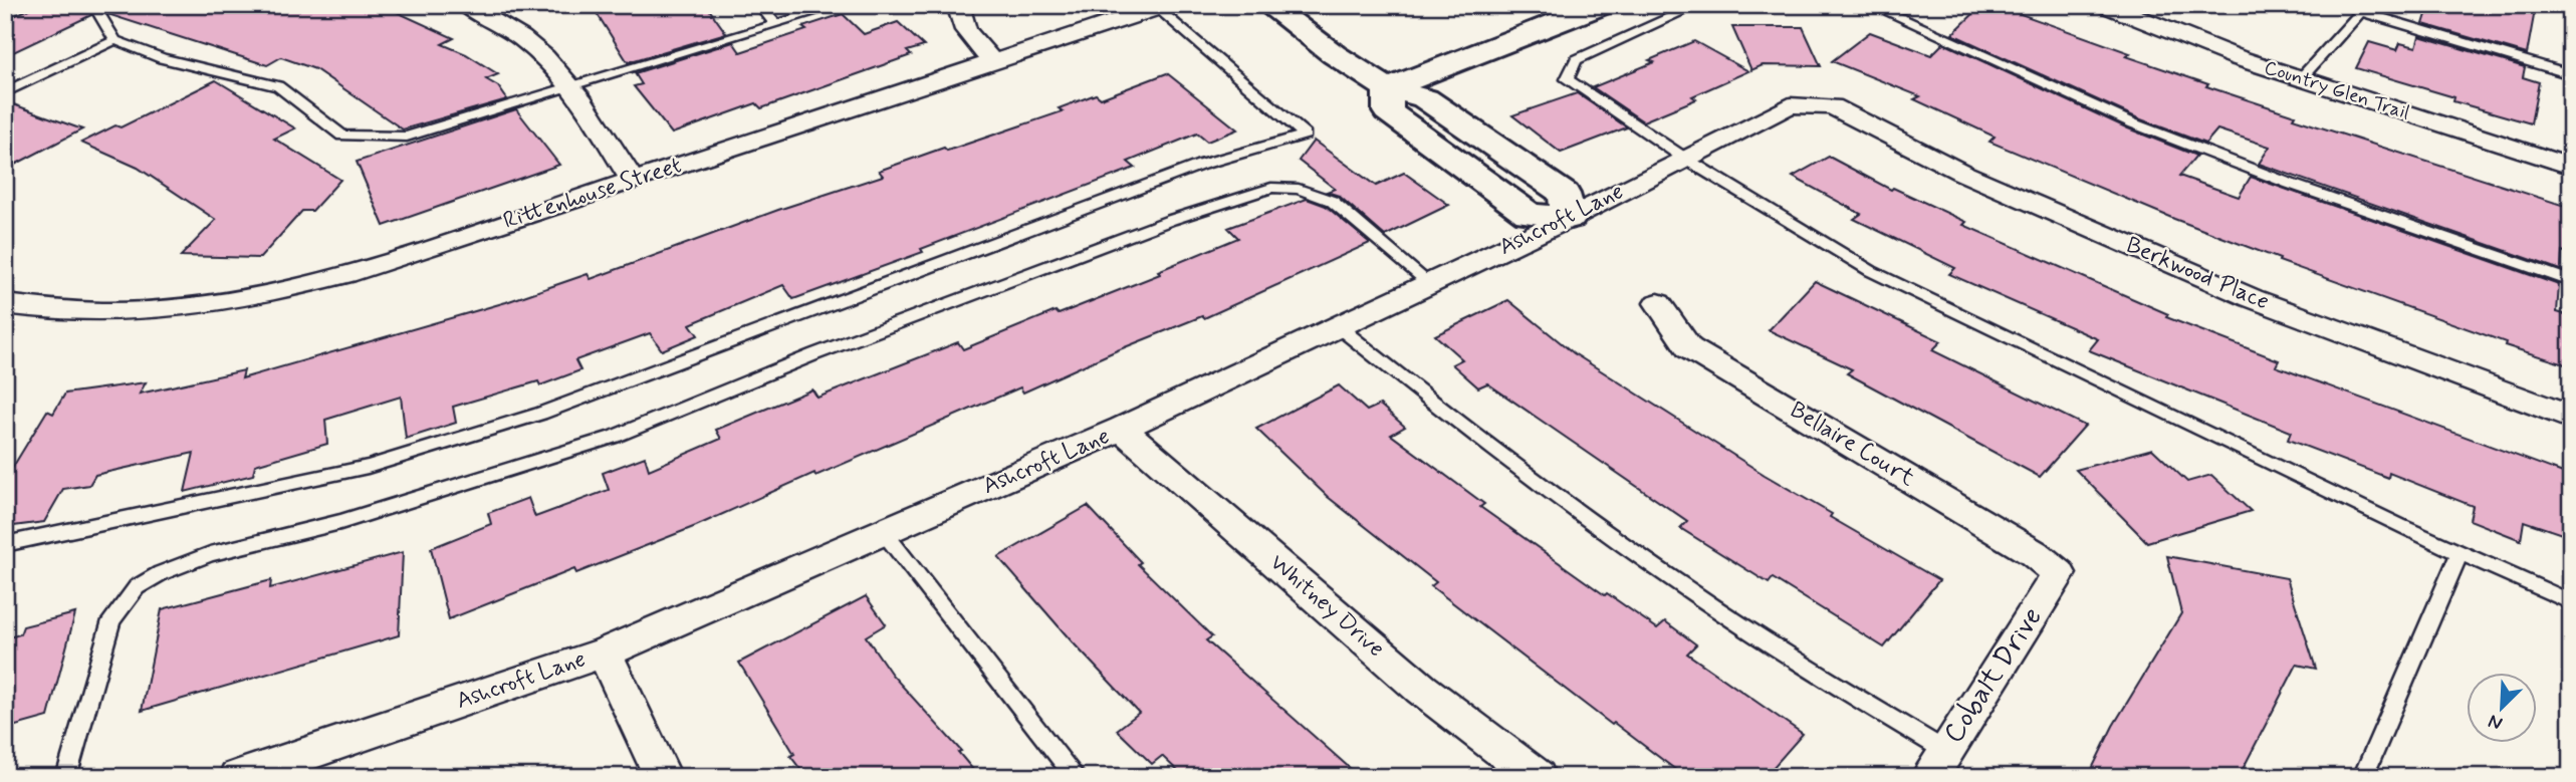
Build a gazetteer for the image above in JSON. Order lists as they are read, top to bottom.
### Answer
{
  "streets": {
    "street": [
      "Country Glen Trail",
      "Rittenhouse Street",
      "Ashcroft Lane",
      "Berkwood Place",
      "Bellaire Court",
      "Whitney Drive",
      "Cobalt Drive"
    ]
  },
  "crossings": [
    ["Ashcroft Lane", "Berkwood Place"],
    ["Ashcroft Lane", "Whitney Drive"],
    ["Bellaire Court", "Cobalt Drive"]
  ],
  "north": "bottom left"
}
